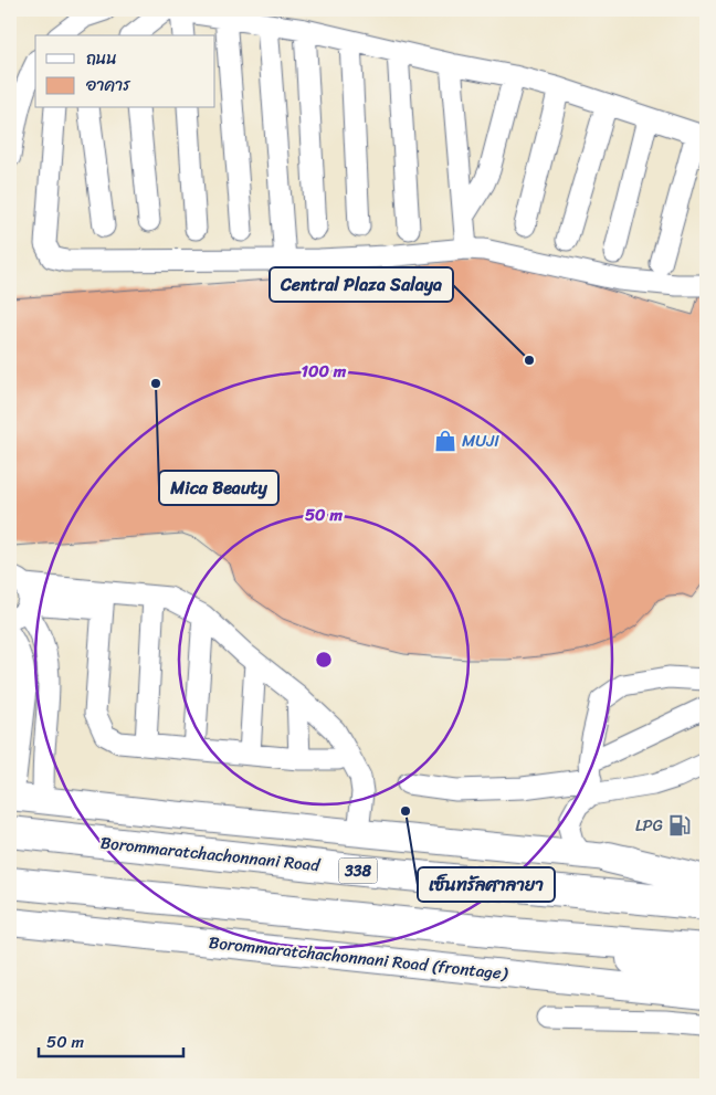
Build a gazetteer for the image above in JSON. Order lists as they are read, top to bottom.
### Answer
{
  "streets": {
    "highway": ["Borommaratchachonnani Road", "338"],
    "main road": ["Borommaratchachonnani Road (frontage)"]
  },
  "places": {
    "other": ["Central Plaza Salaya", "Mica Beauty", "เซ็นทรัลศาลายา"],
    "shop": ["MUJI"],
    "fuel station": ["LPG"]
  },
  "legend": ["ถนน", "อาคาร"],
  "scale_bar": "50 m",
  "rings": ["100 m", "50 m"]
}
